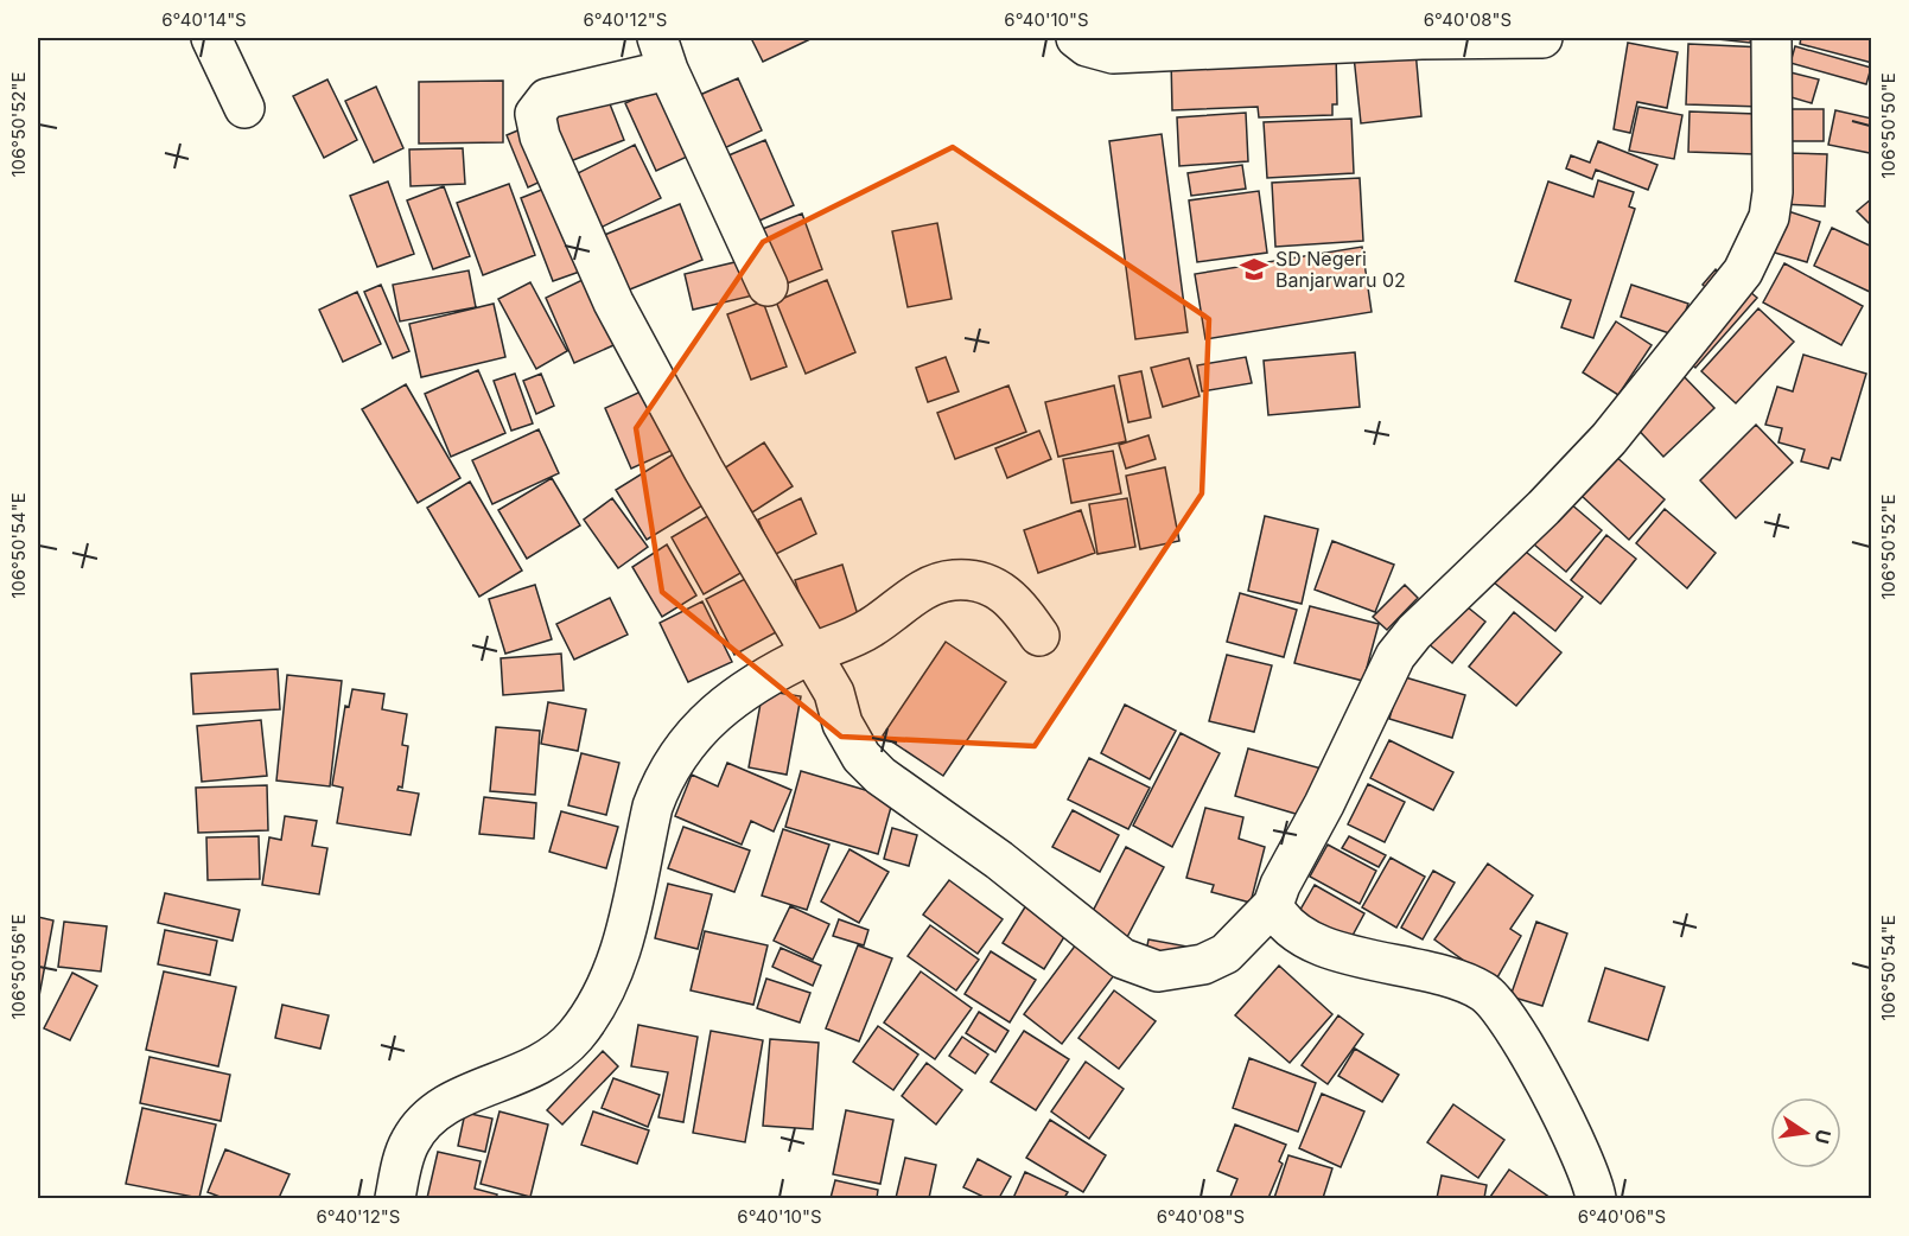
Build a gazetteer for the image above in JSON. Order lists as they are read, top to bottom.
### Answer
{
  "places": {
    "school or university": ["SD Negeri Banjarwaru 02"]
  },
  "north": "right",
  "coordinates": [
    "6°40'14\"S",
    "6°40'12\"S",
    "6°40'10\"S",
    "6°40'08\"S",
    "106°50'52\"E",
    "106°50'50\"E",
    "106°50'54\"E",
    "106°50'56\"E",
    "6°40'06\"S"
  ]
}
